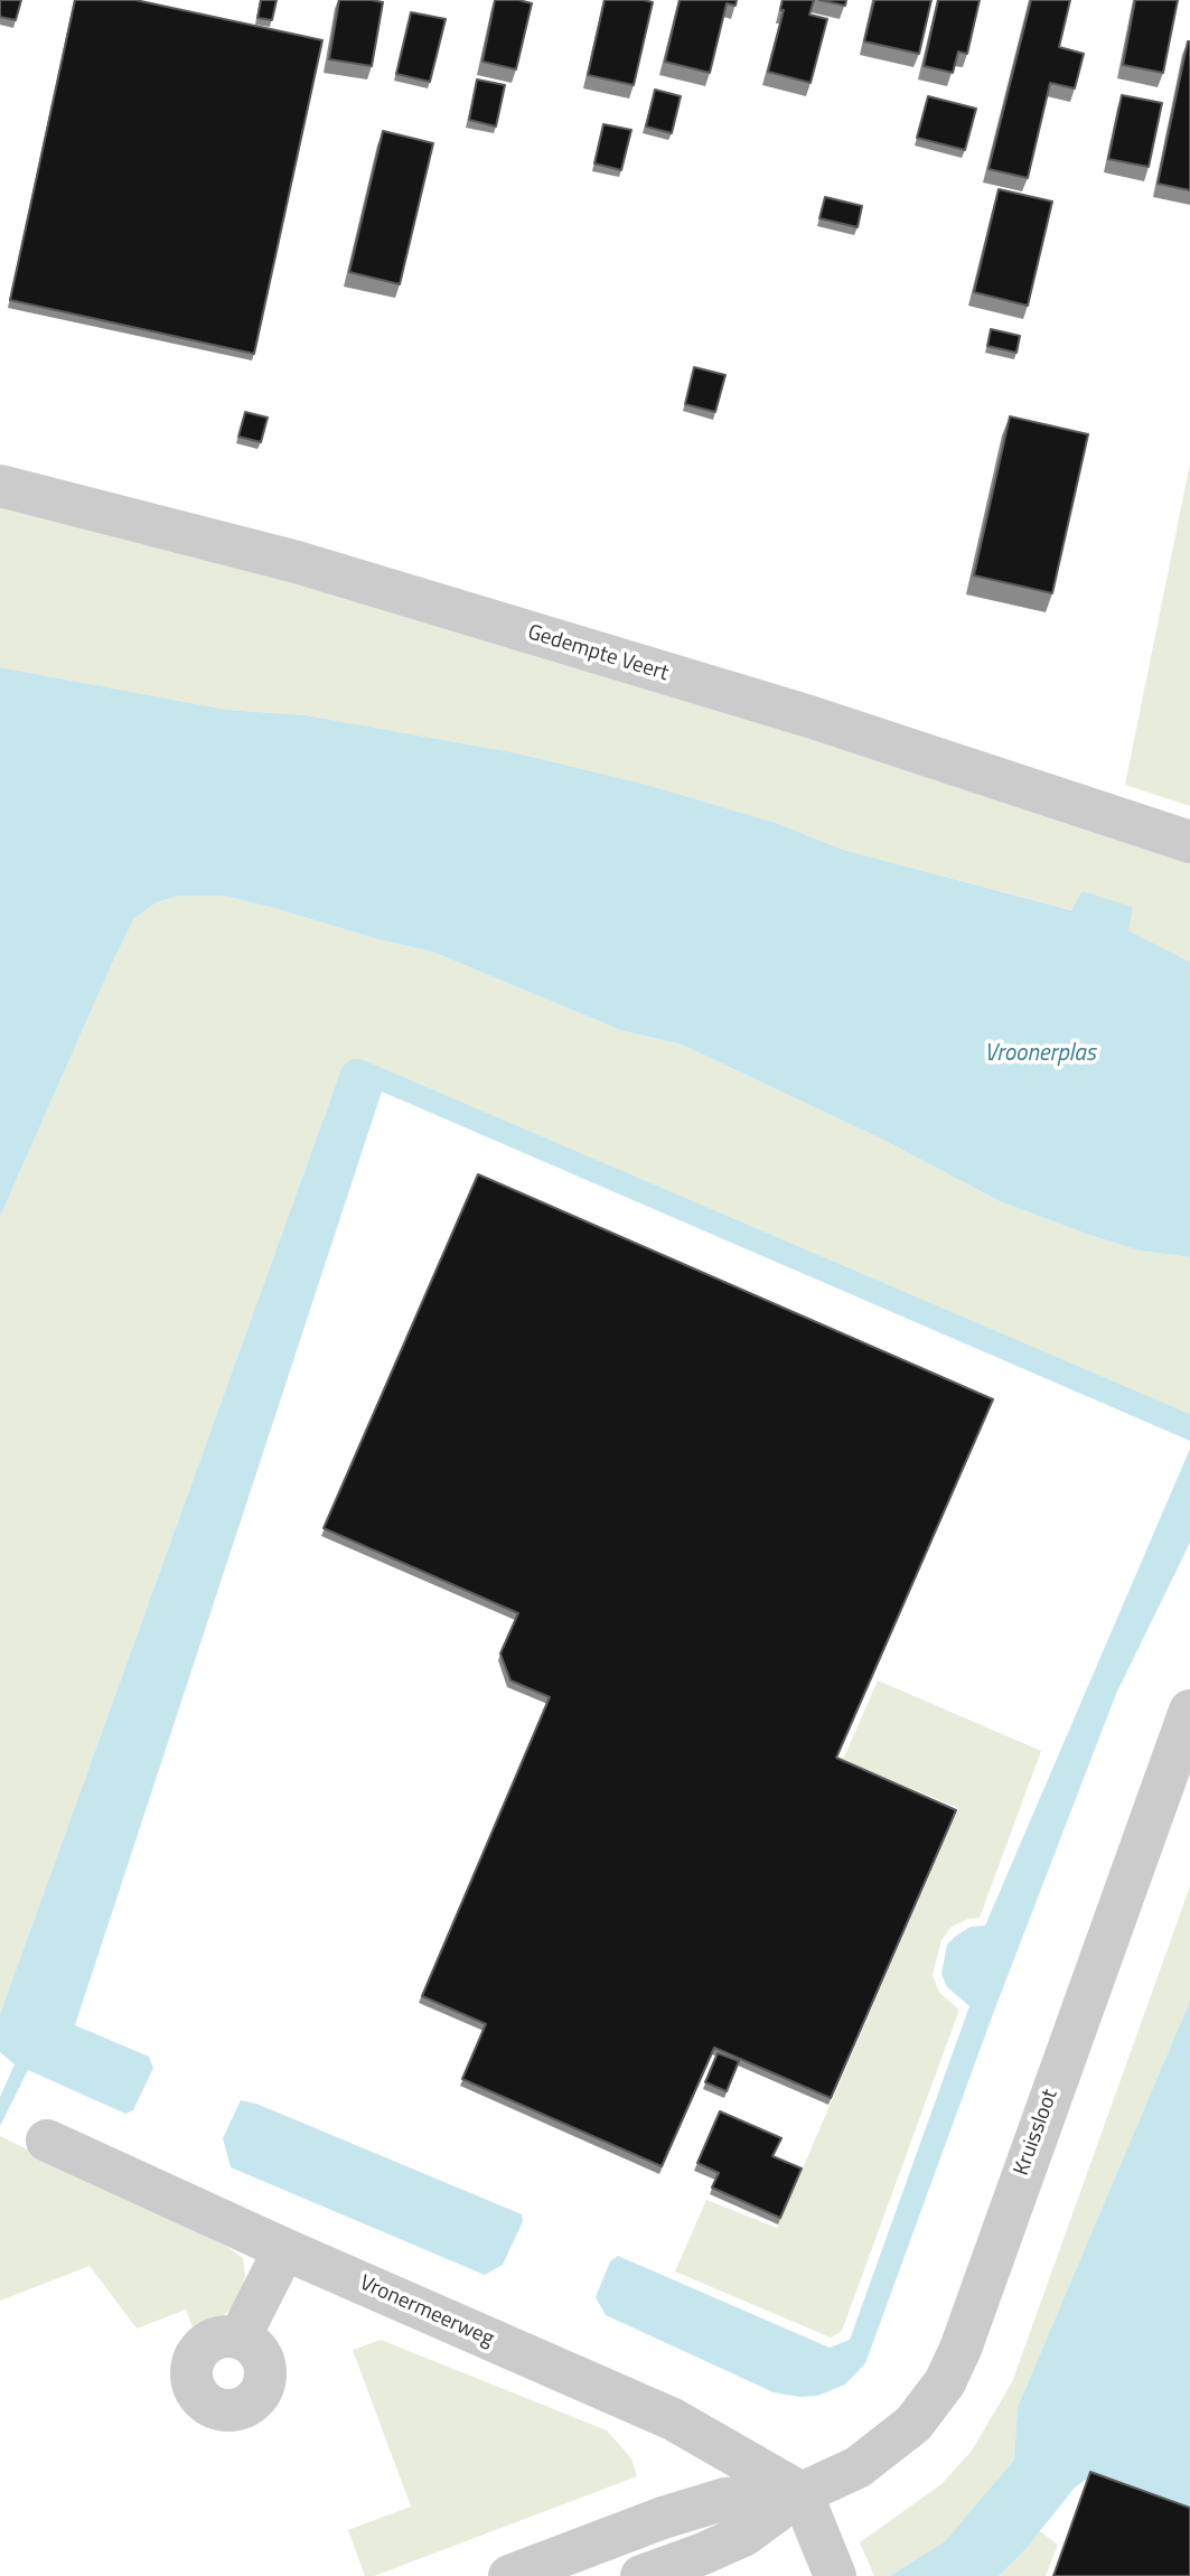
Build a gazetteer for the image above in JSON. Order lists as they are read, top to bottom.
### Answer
{
  "streets": {
    "street": ["Gedempte Veert", "Kruissloot", "Vronermeerweg"]
  },
  "crossings": [
    ["Kruissloot", "Vronermeerweg"]
  ],
  "water": ["Vroonerplas"]
}
